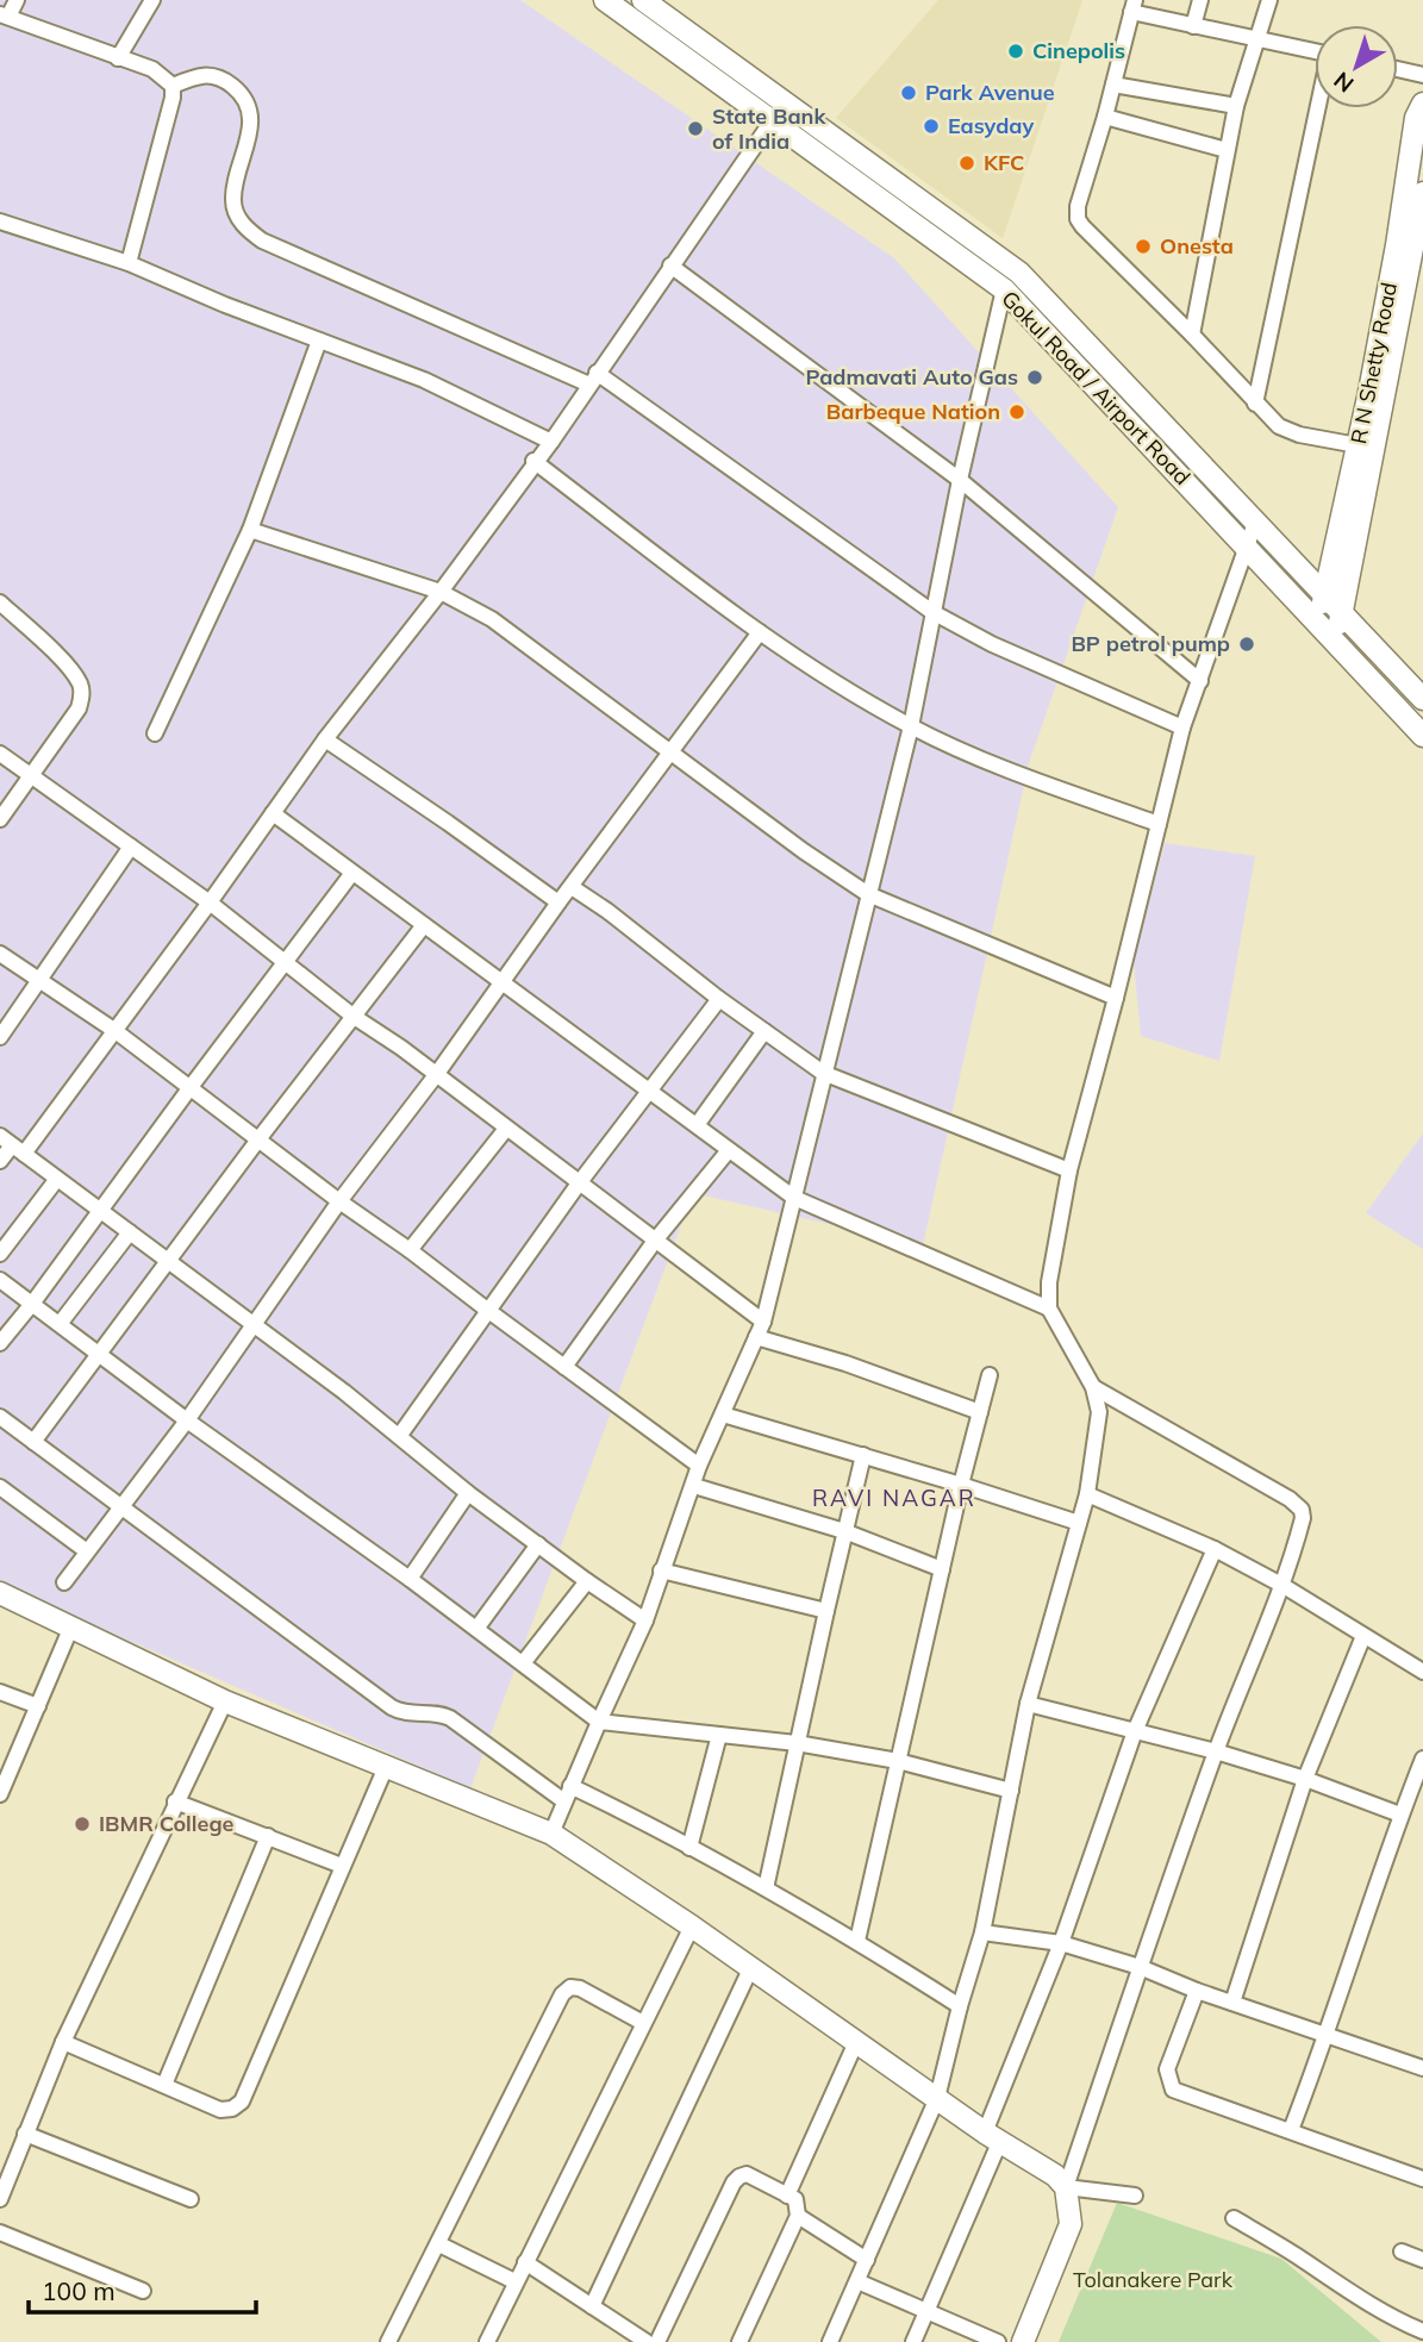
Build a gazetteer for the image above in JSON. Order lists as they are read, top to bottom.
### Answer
{
  "streets": {
    "main road": ["R N Shetty Road", "Gokul Road / Airport Road"]
  },
  "crossings": [
    ["R N Shetty Road", "Gokul Road / Airport Road"]
  ],
  "districts": ["RAVI NAGAR"],
  "parks": ["Tolanakere Park"],
  "places": [
    "Cinepolis",
    "Park Avenue",
    "Easyday",
    "State Bank of India",
    "KFC",
    "Onesta",
    "Padmavati Auto Gas",
    "Barbeque Nation",
    "BP petrol pump",
    "IBMR College"
  ],
  "scale_bar": "100 m",
  "north": "bottom left"
}
